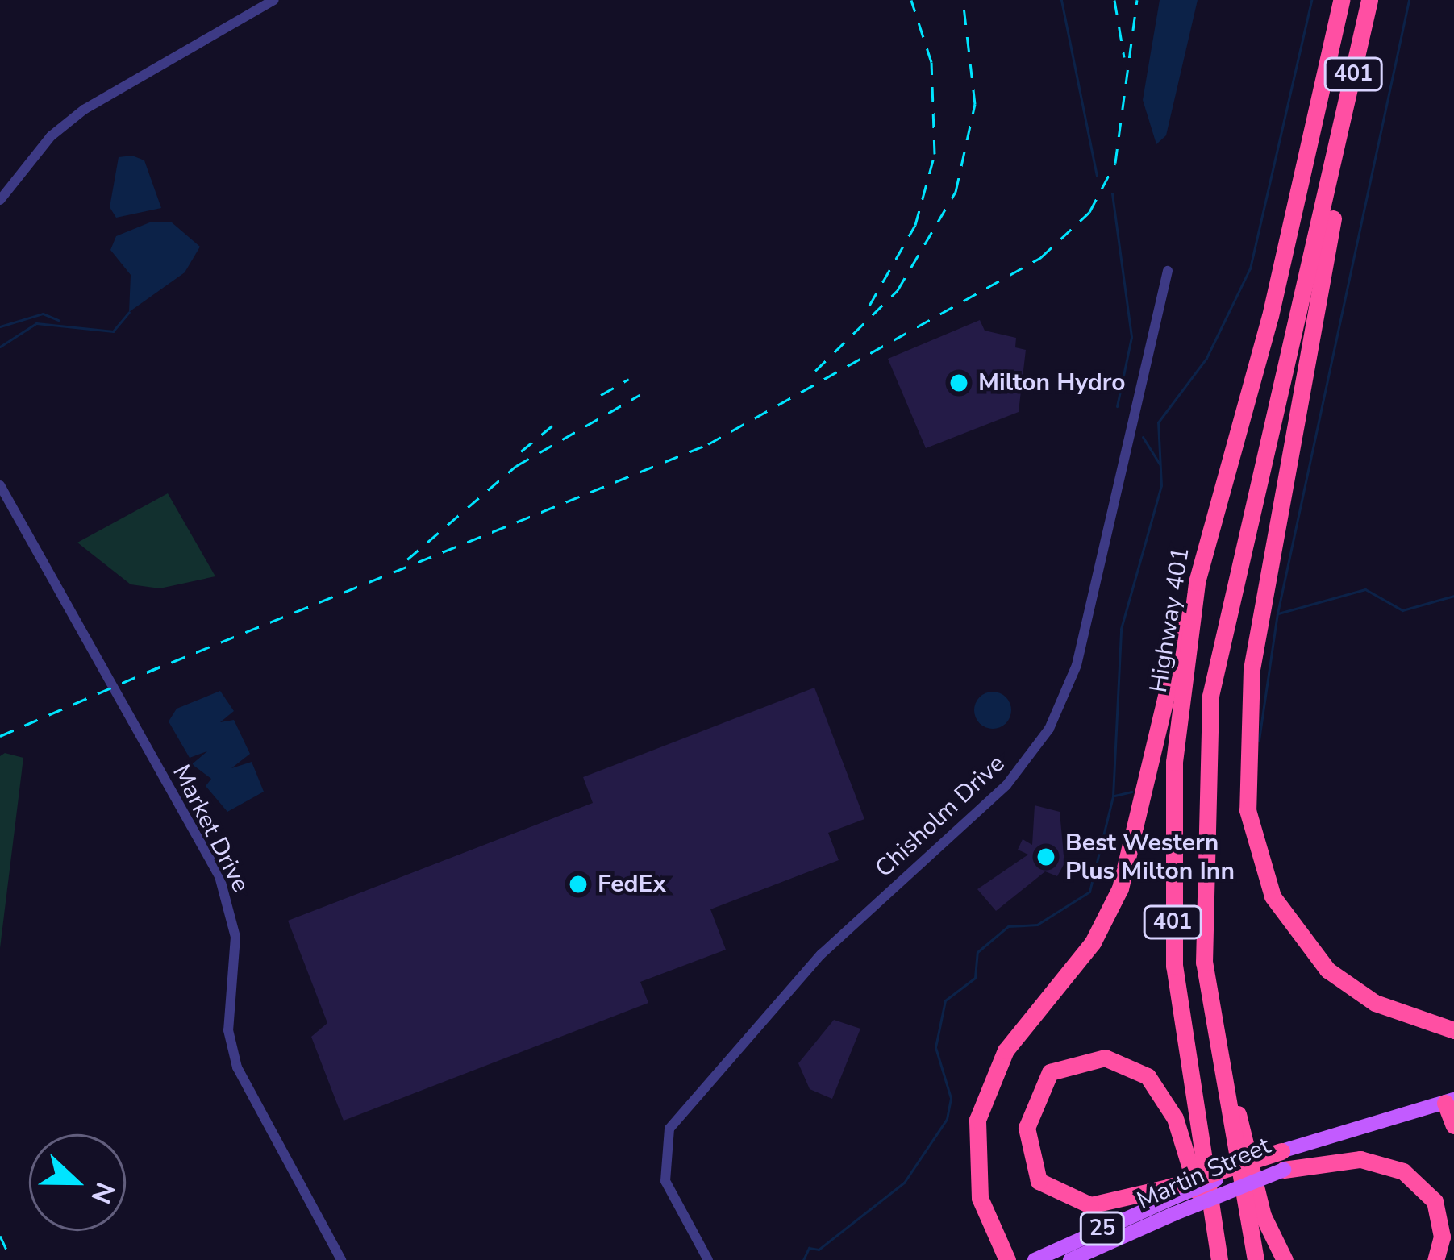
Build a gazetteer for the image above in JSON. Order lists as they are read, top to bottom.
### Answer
{
  "streets": {
    "highway": ["401", "Highway 401"],
    "main road": ["Martin Street", "25"],
    "street": ["Chisholm Drive", "Market Drive"]
  },
  "crossings": [
    ["Martin Street", "25"]
  ],
  "places": ["Milton Hydro", "Best Western Plus Milton Inn", "FedEx"],
  "north": "right"
}
